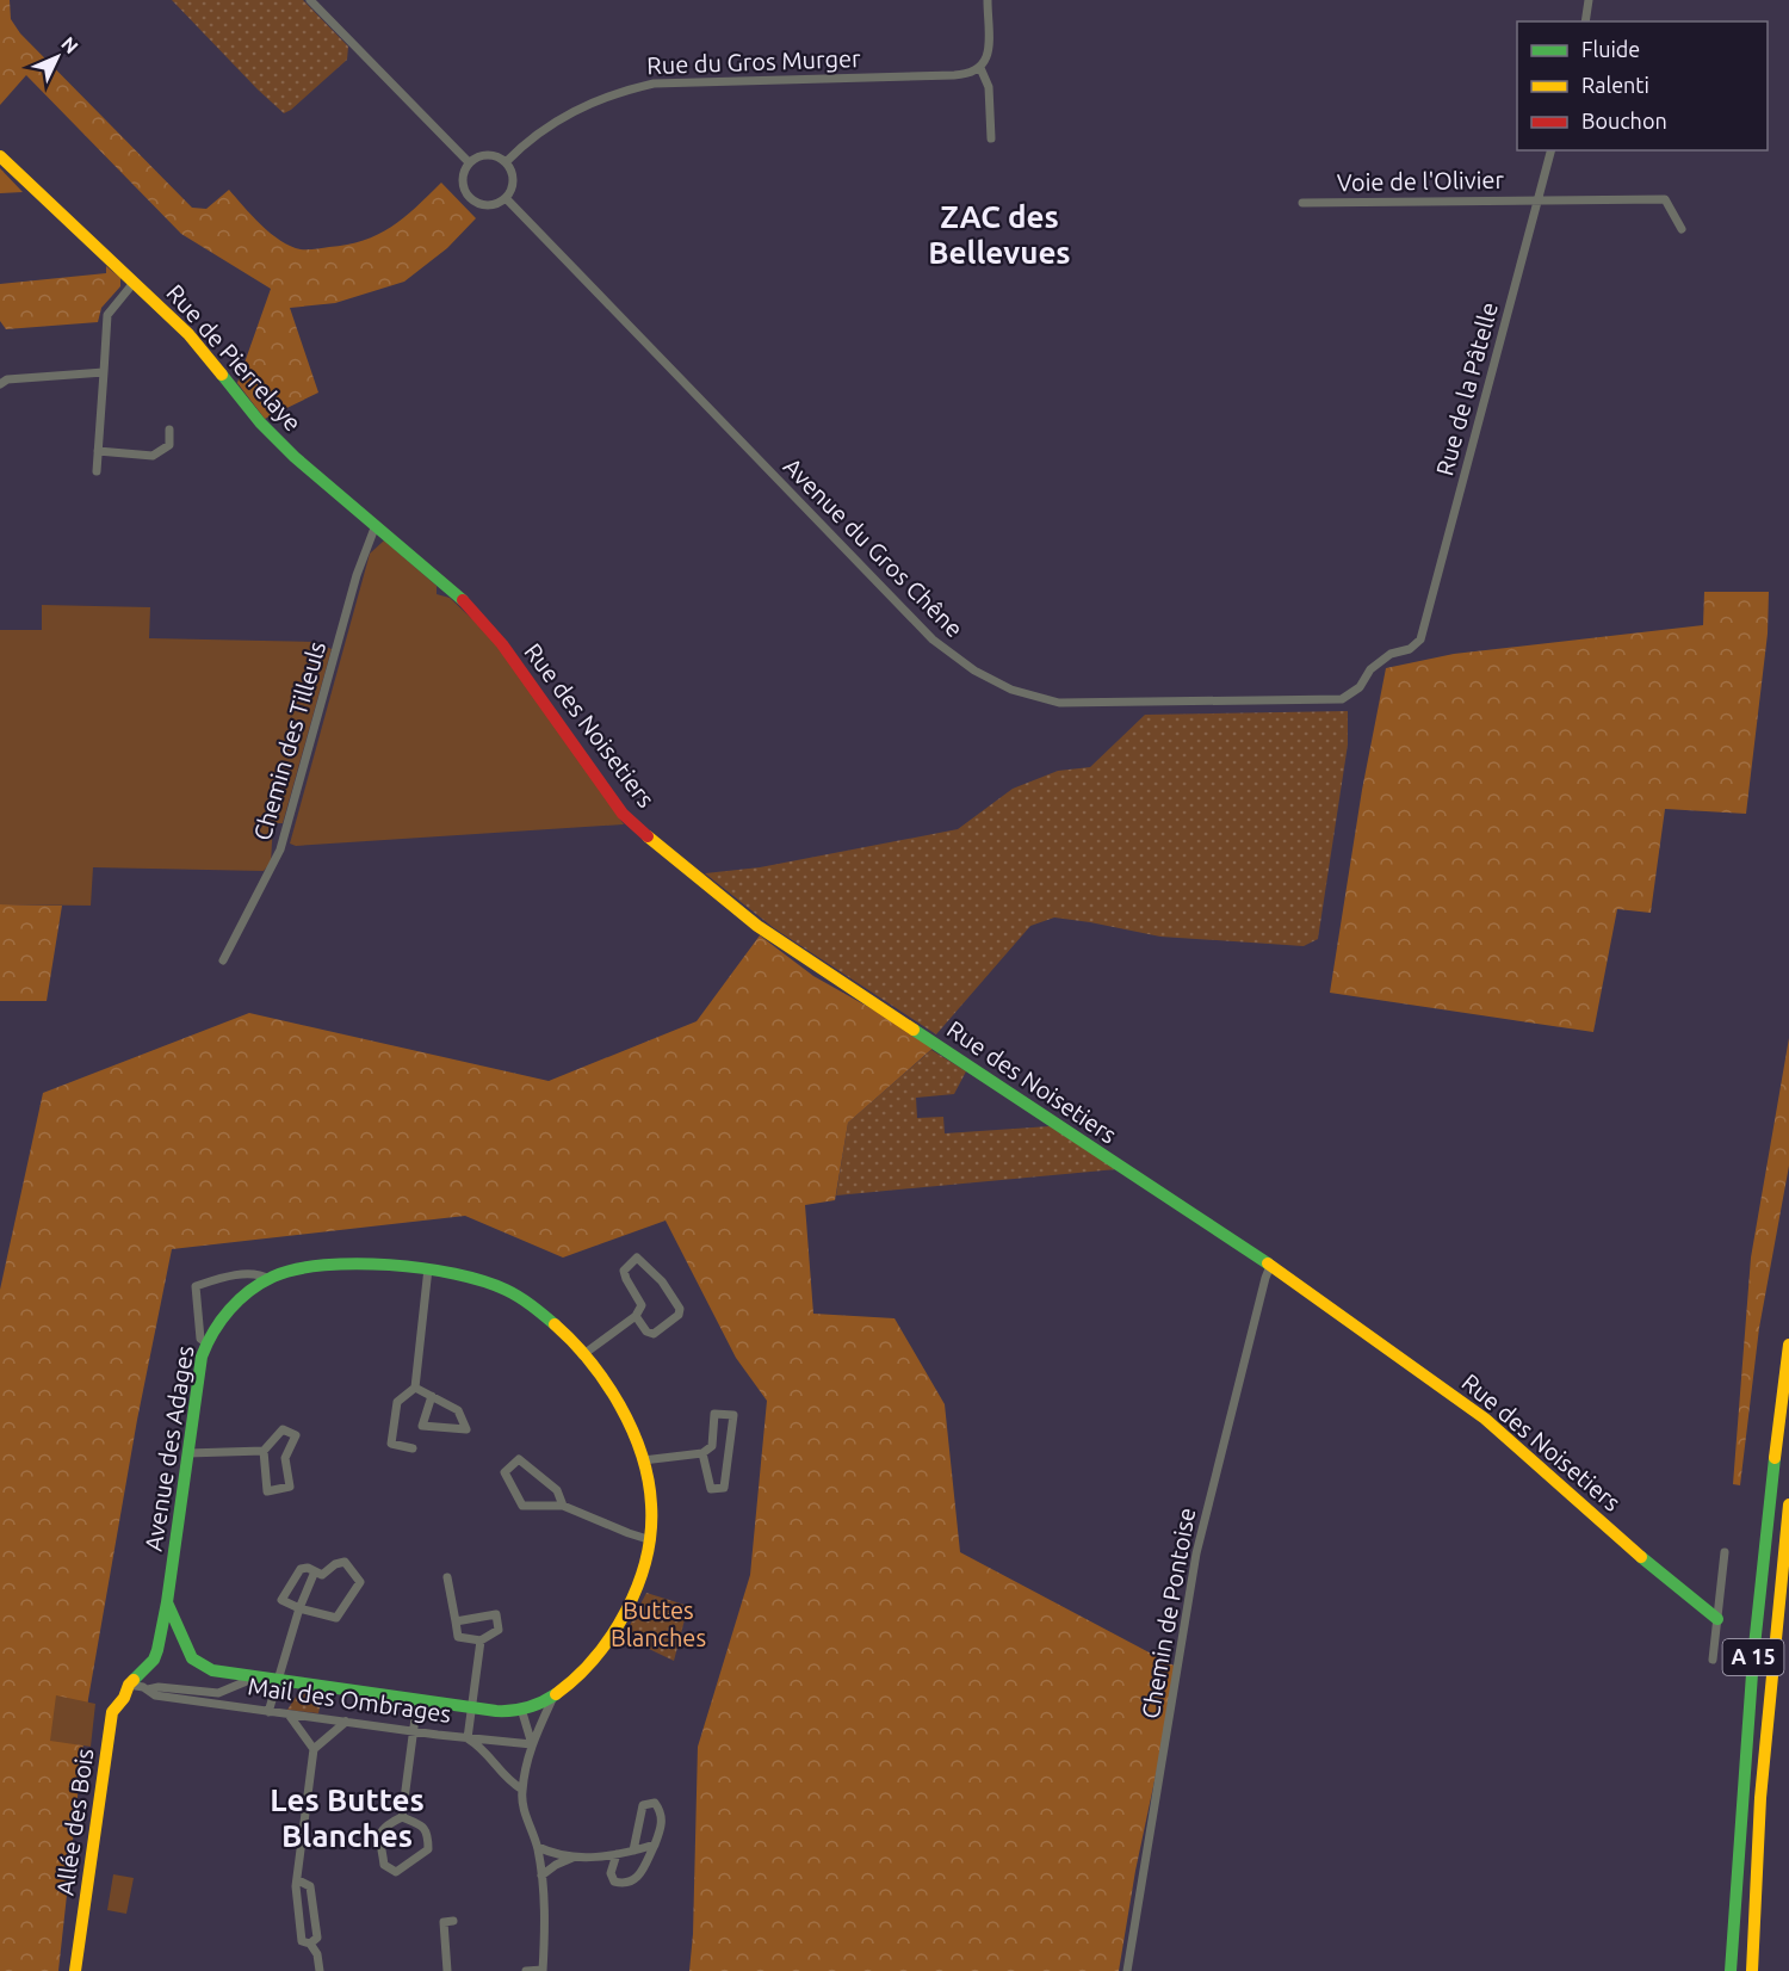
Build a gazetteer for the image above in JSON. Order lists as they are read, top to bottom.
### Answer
{
  "streets": {
    "main road": [
      "Rue de Pierrelaye",
      "Rue des Noisetiers",
      "Avenue des Adages",
      "A 15",
      "Mail des Ombrages",
      "Allée des Bois"
    ],
    "street": [
      "Rue du Gros Murger",
      "Voie de l'Olivier",
      "Rue de la Pâtelle",
      "Avenue du Gros Chêne",
      "Chemin des Tilleuls",
      "Chemin de Pontoise"
    ]
  },
  "crossings": [
    ["Rue du Gros Murger", "Avenue du Gros Chêne"],
    ["Voie de l'Olivier", "Rue de la Pâtelle"],
    ["Rue de Pierrelaye", "Rue des Noisetiers"],
    ["Rue de Pierrelaye", "Chemin des Tilleuls"],
    ["Rue de la Pâtelle", "Avenue du Gros Chêne"],
    ["Rue des Noisetiers", "Chemin des Tilleuls"],
    ["Rue des Noisetiers", "Chemin de Pontoise"],
    ["Avenue des Adages", "Mail des Ombrages"],
    ["Avenue des Adages", "Allée des Bois"],
    ["Mail des Ombrages", "Allée des Bois"]
  ],
  "districts": ["ZAC des Bellevues", "Les Buttes Blanches"],
  "parks": ["Buttes Blanches"],
  "legend": ["Fluide", "Ralenti", "Bouchon"],
  "north": "top right"
}
